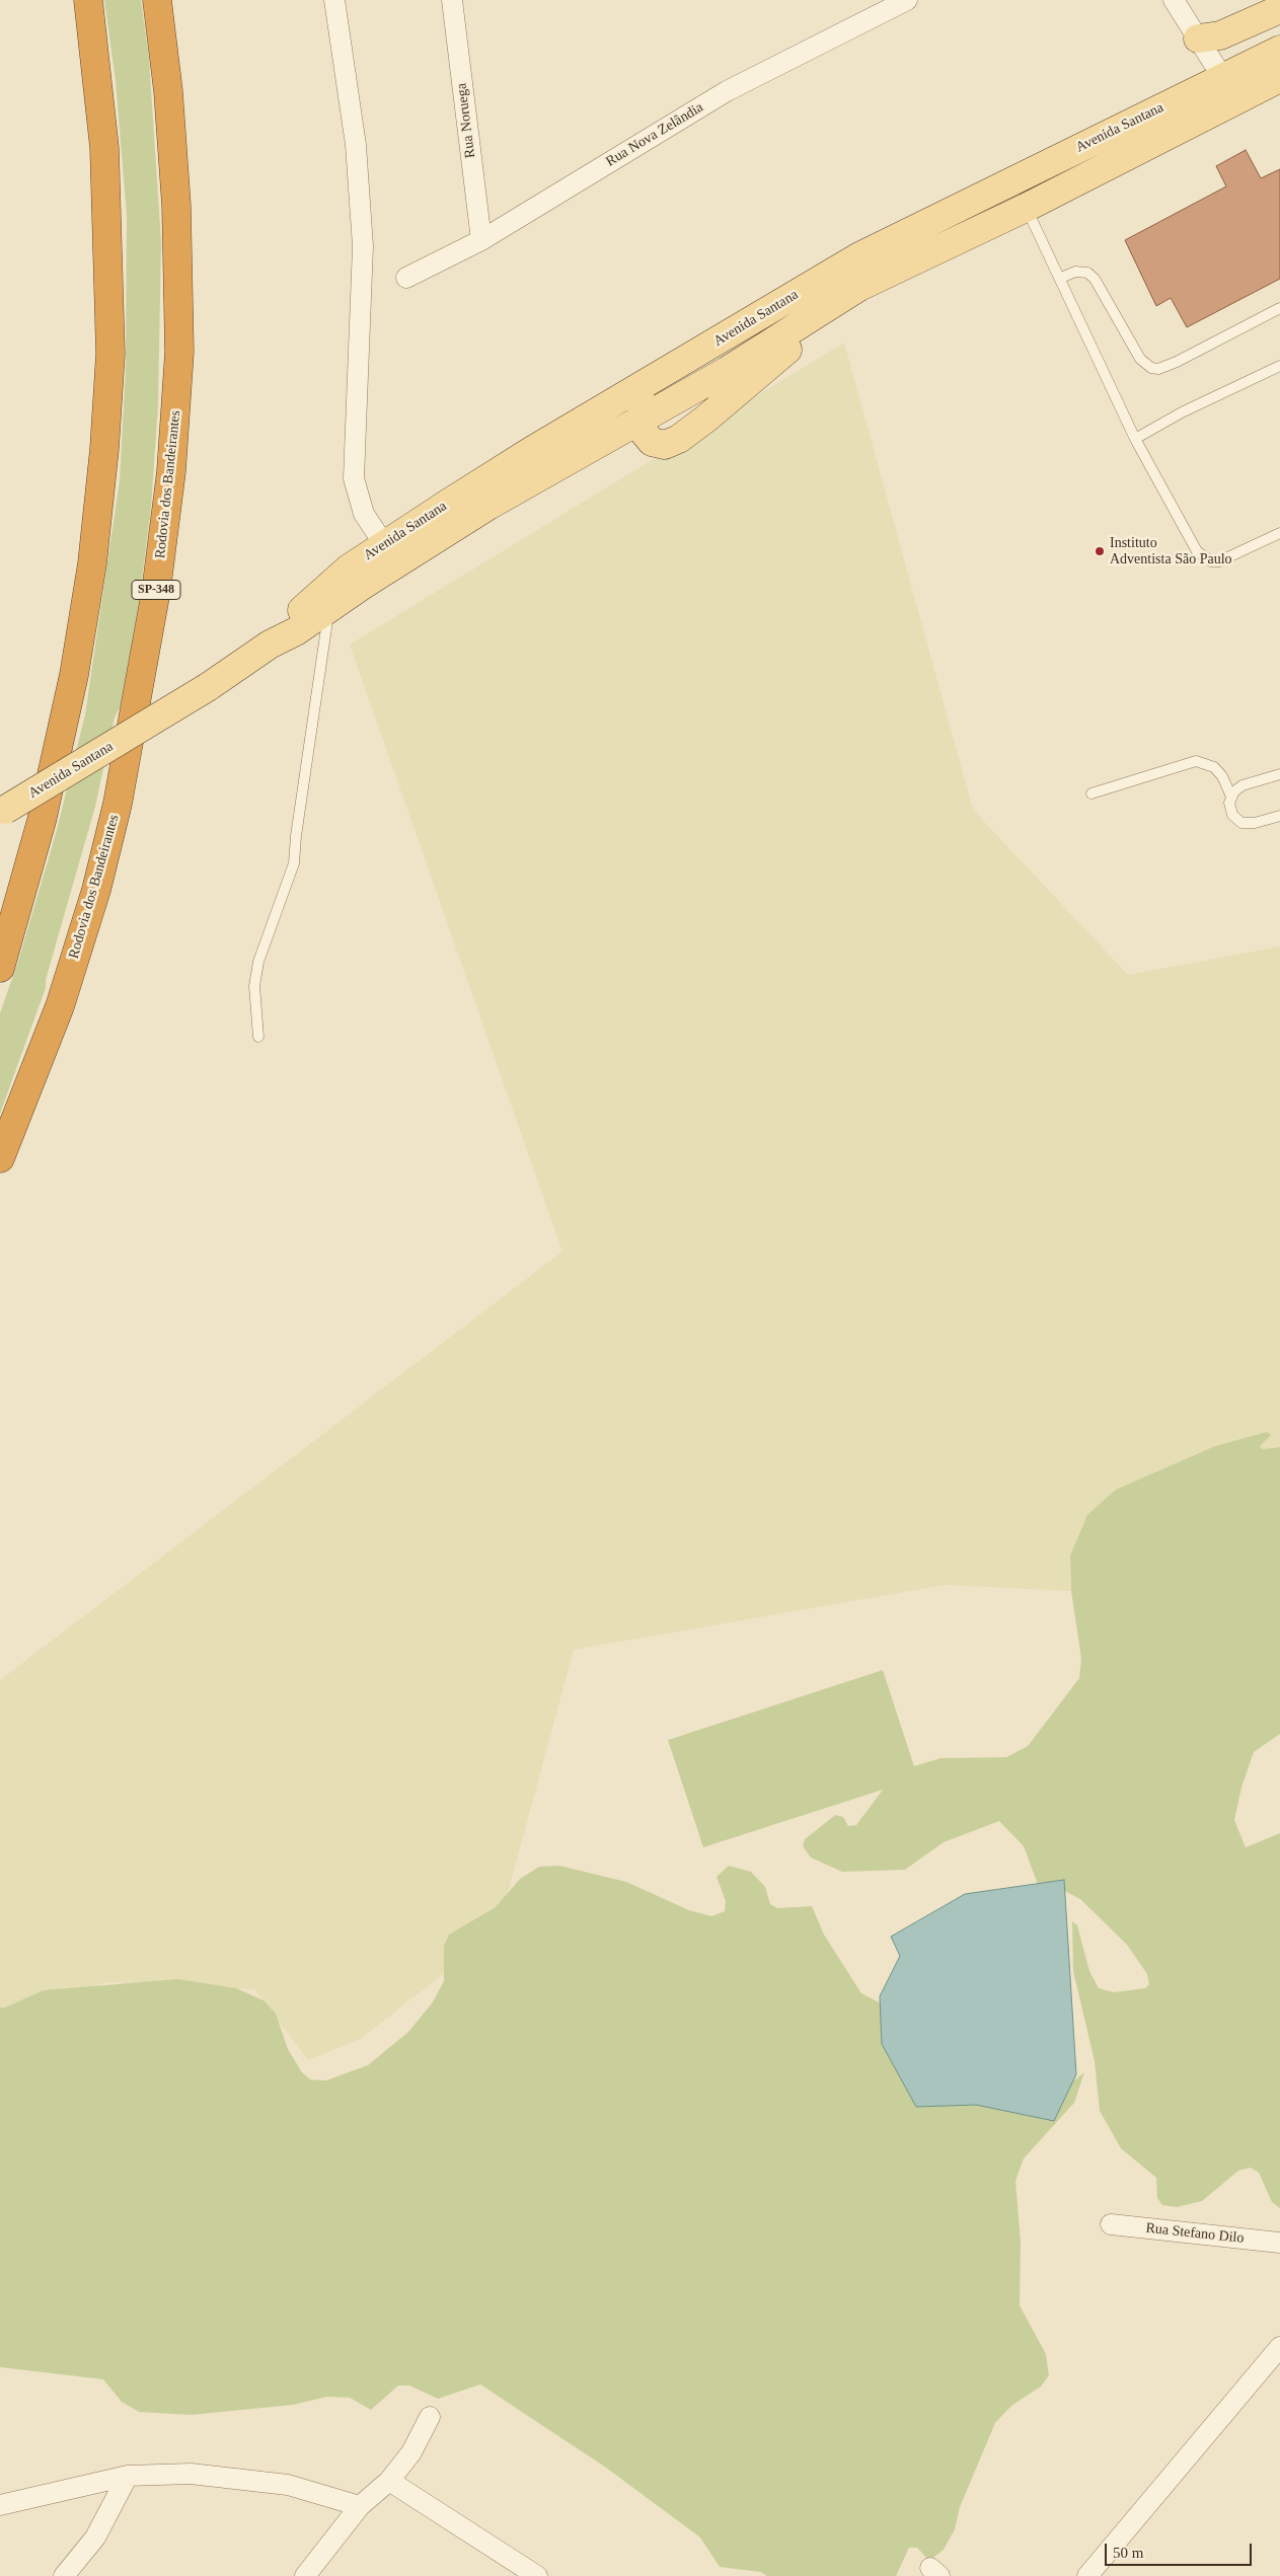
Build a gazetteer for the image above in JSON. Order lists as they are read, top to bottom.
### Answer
{
  "streets": {
    "highway": ["Rodovia dos Bandeirantes", "SP-348"],
    "main road": ["Avenida Santana"],
    "street": ["Rua Noruega", "Rua Nova Zelândia", "Rua Stefano Dilo"]
  },
  "crossings": [
    ["Rua Noruega", "Rua Nova Zelândia"]
  ],
  "places": ["Instituto Adventista São Paulo"],
  "scale_bar": "50 m"
}
